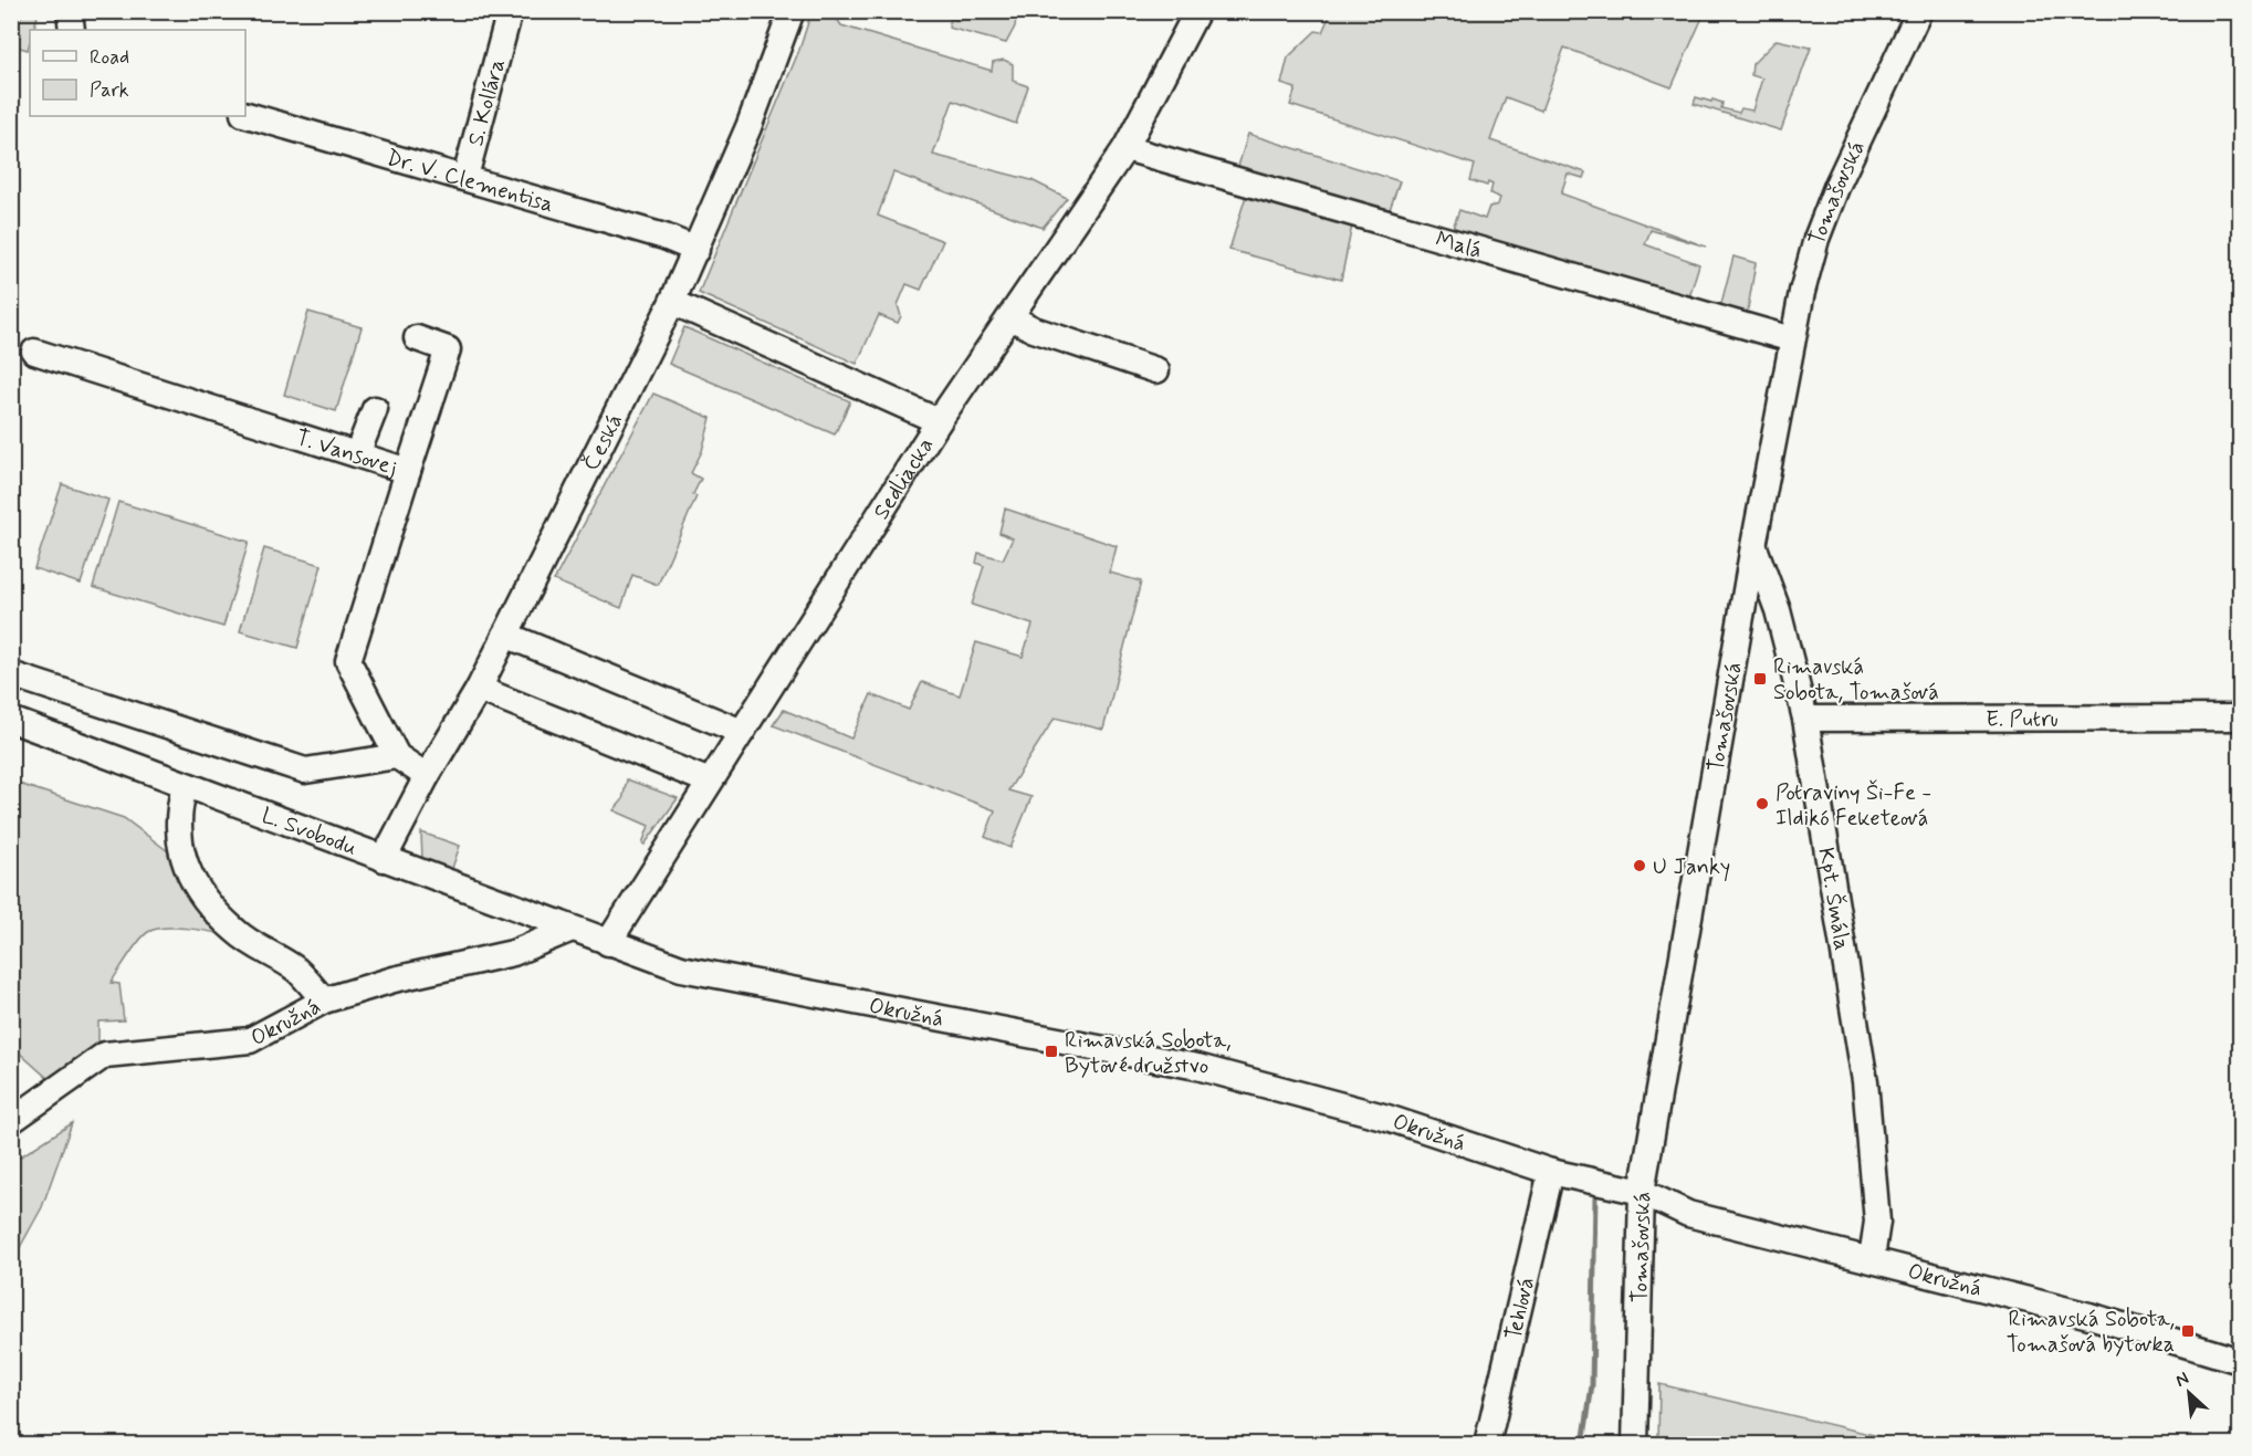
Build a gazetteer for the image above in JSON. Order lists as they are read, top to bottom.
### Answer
{
  "streets": {
    "street": [
      "S. Kollára",
      "Dr. V. Clementisa",
      "Tomašovská",
      "Malá",
      "Česká",
      "T. Vansovej",
      "Sedliacka",
      "E. Putru",
      "L. Svobodu",
      "Kpt. Šmála",
      "Okružná",
      "Tehlová"
    ]
  },
  "crossings": [
    ["S. Kollára", "Dr. V. Clementisa"],
    ["Dr. V. Clementisa", "Česká"],
    ["Tomašovská", "Malá"],
    ["Tomašovská", "Kpt. Šmála"],
    ["Tomašovská", "Okružná"],
    ["Malá", "Sedliacka"],
    ["Česká", "T. Vansovej"],
    ["Česká", "L. Svobodu"],
    ["Sedliacka", "L. Svobodu"],
    ["Sedliacka", "Okružná"],
    ["E. Putru", "Kpt. Šmála"],
    ["L. Svobodu", "Okružná"],
    ["Kpt. Šmála", "Okružná"],
    ["Okružná", "Tehlová"]
  ],
  "places": {
    "transit": ["Rimavská Sobota, Tomašová", "Rimavská Sobota, Bytové družstvo", "Rimavská Sobota, Tomašová bytovka"],
    "other": ["Potraviny Ši-Fe - Ildikó Feketeová", "U Janky"]
  },
  "legend": ["Road", "Park"],
  "north": "top left"
}
